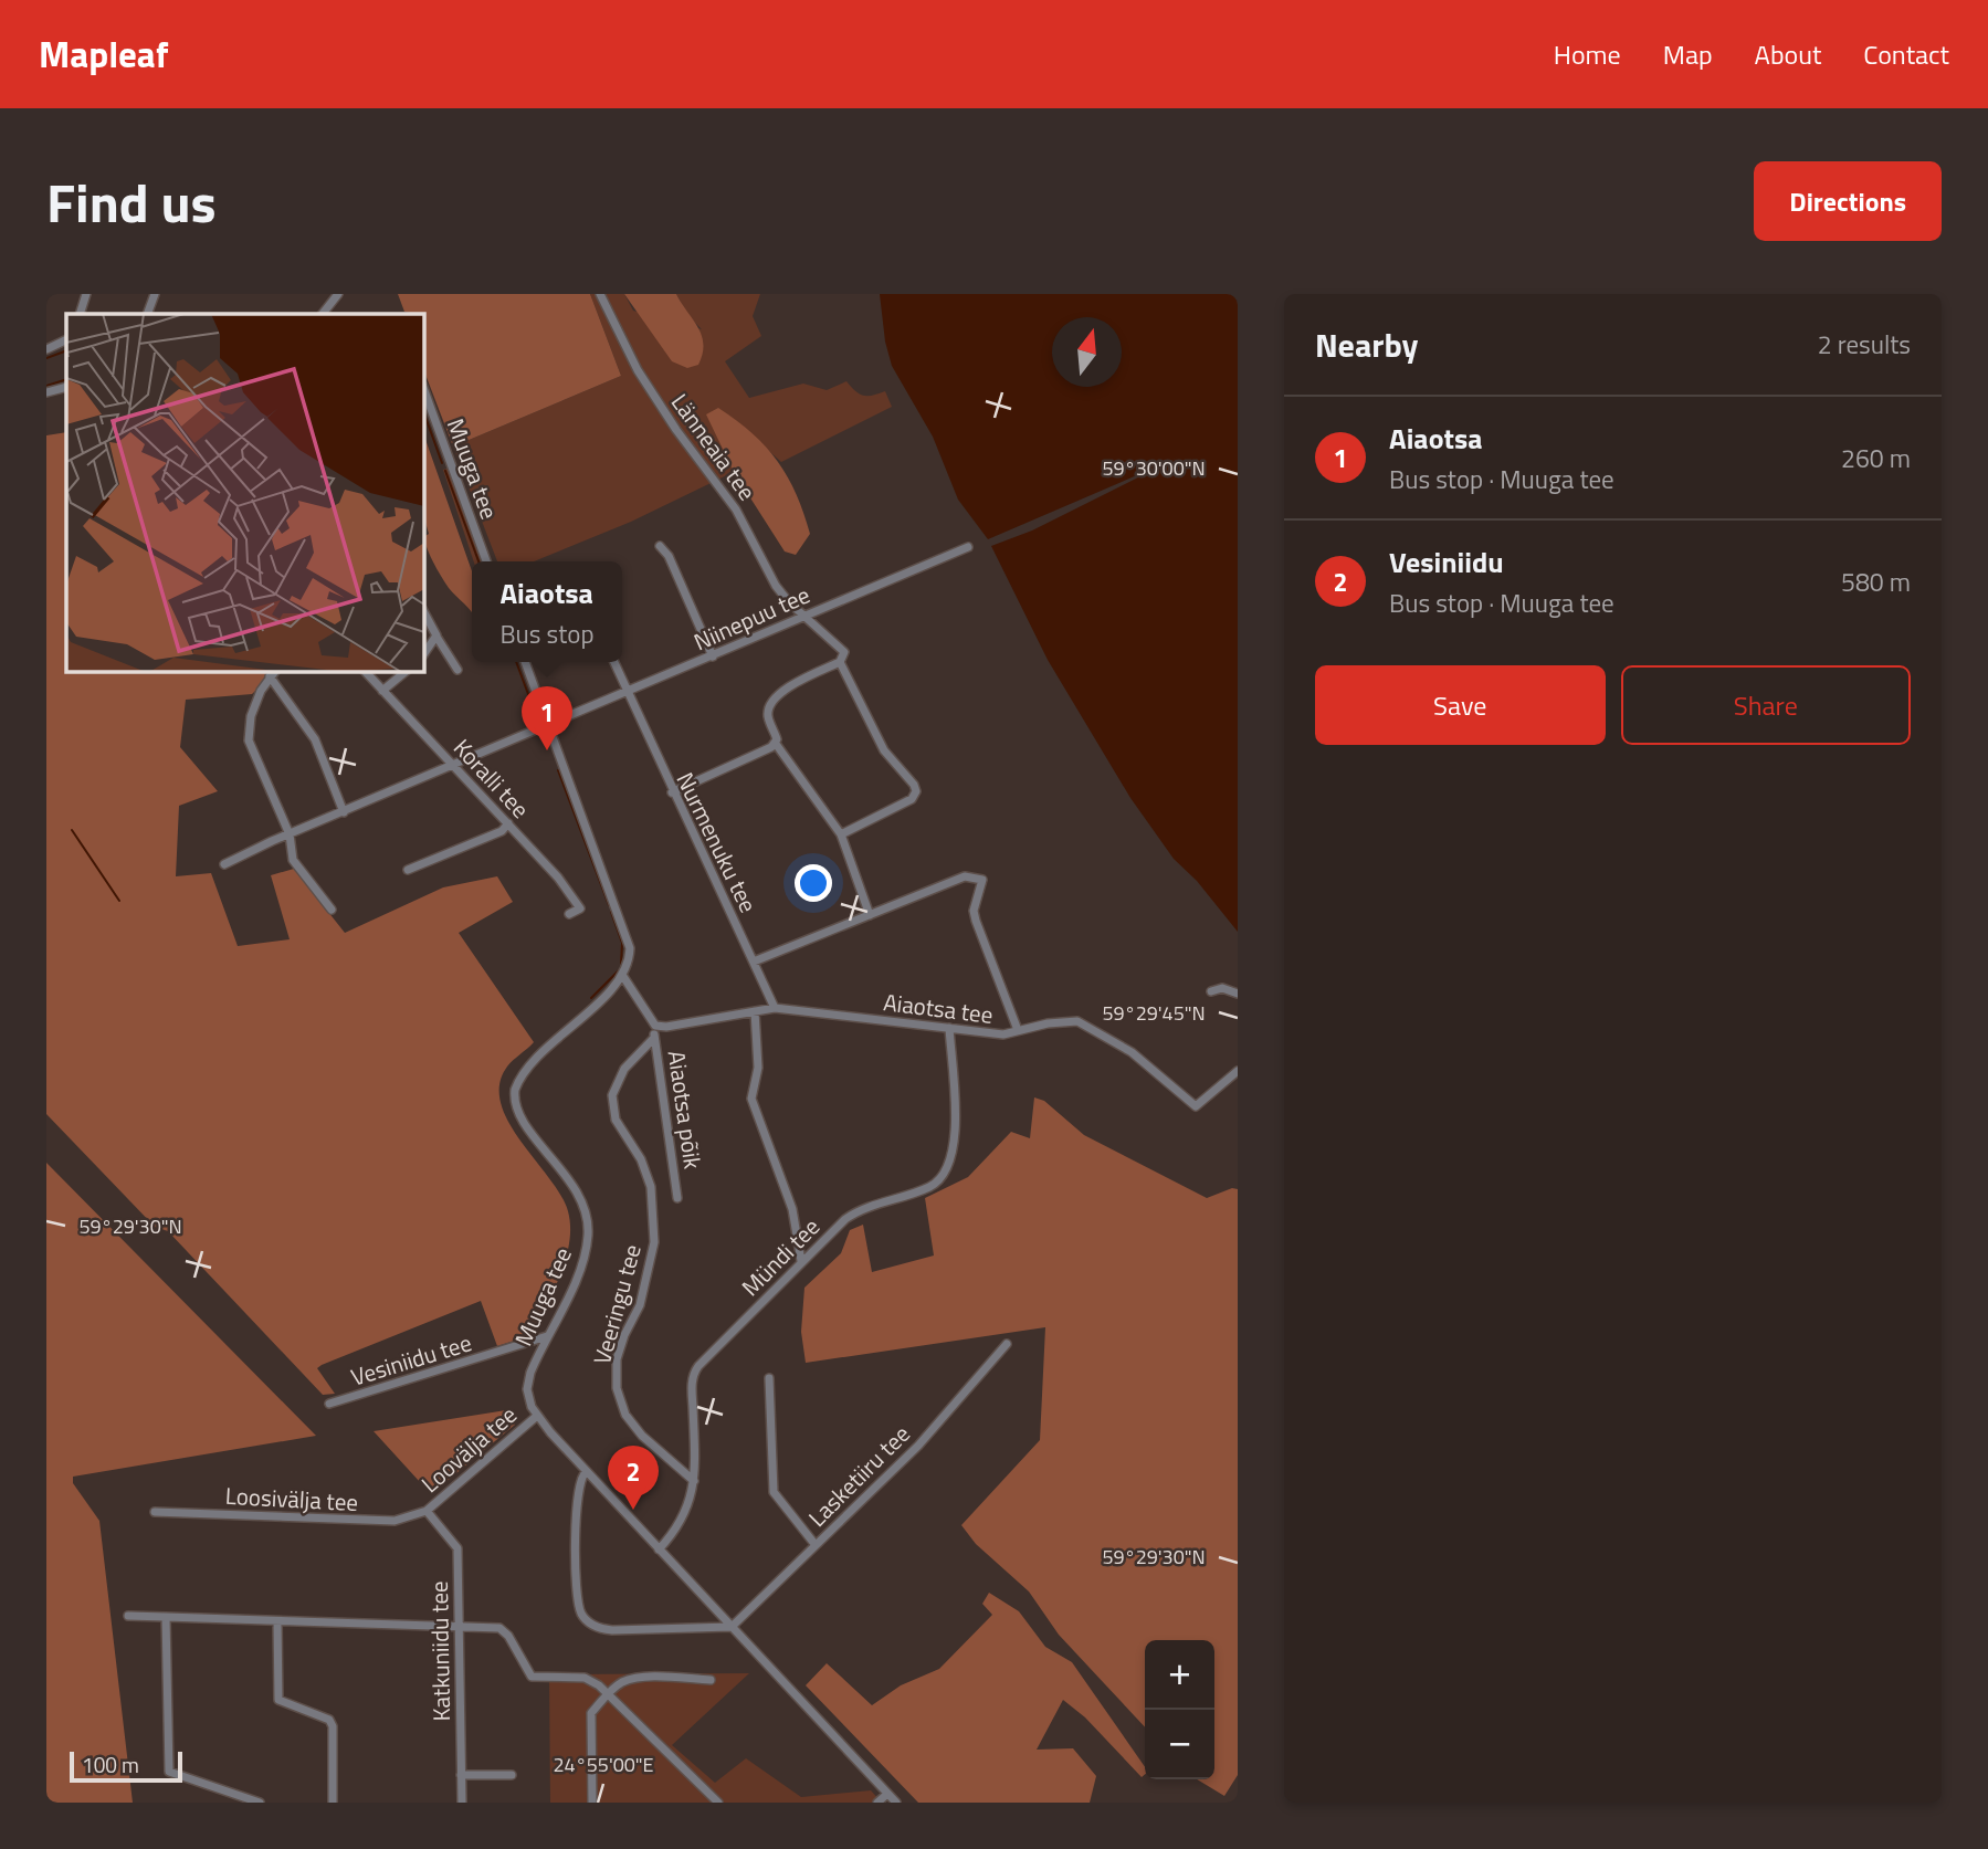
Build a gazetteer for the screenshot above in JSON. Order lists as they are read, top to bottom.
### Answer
{
  "streets": {
    "street": [
      "Länneaia tee",
      "Muuga tee",
      "Niinepuu tee",
      "Koralli tee",
      "Nurmenuku tee",
      "Aiaotsa tee",
      "Aiaotsa põik",
      "Mündi tee",
      "Veeringu tee",
      "Vesiniidu tee",
      "Loovälja tee",
      "Lasketiiru tee",
      "Loosivälja tee",
      "Katkuniidu tee"
    ]
  },
  "crossings": [
    ["Länneaia tee", "Niinepuu tee"],
    ["Muuga tee", "Mündi tee"],
    ["Muuga tee", "Vesiniidu tee"],
    ["Muuga tee", "Loovälja tee"],
    ["Muuga tee", "Lasketiiru tee"],
    ["Niinepuu tee", "Koralli tee"],
    ["Niinepuu tee", "Nurmenuku tee"],
    ["Nurmenuku tee", "Aiaotsa tee"],
    ["Aiaotsa tee", "Aiaotsa põik"],
    ["Aiaotsa tee", "Mündi tee"],
    ["Aiaotsa põik", "Veeringu tee"],
    ["Mündi tee", "Veeringu tee"],
    ["Loovälja tee", "Loosivälja tee"],
    ["Loovälja tee", "Katkuniidu tee"],
    ["Loosivälja tee", "Katkuniidu tee"]
  ],
  "scale_bar": "100 m",
  "north": "top",
  "page": {
    "header": "Mapleaf",
    "nav": [
      "Home",
      "Map",
      "About",
      "Contact"
    ],
    "title": "Find us",
    "buttons": [
      "Directions",
      ["Save", "Share"]
    ],
    "heading": ["Nearby", "2 results"],
    "list": [
      {
        "mark": "1",
        "name": "Aiaotsa",
        "note": "Bus stop · Muuga tee",
        "value": "260 m"
      },
      {
        "mark": "2",
        "name": "Vesiniidu",
        "note": "Bus stop · Muuga tee",
        "value": "580 m"
      }
    ],
    "popup": ["Aiaotsa", "Bus stop"],
    "pins": ["1", "2"],
    "map_buttons": ["+", "−"],
    "scale": "100 m"
  },
  "coordinates": [
    "59°30'00\"N",
    "59°29'45\"N",
    "59°29'30\"N",
    "24°55'00\"E"
  ]
}
